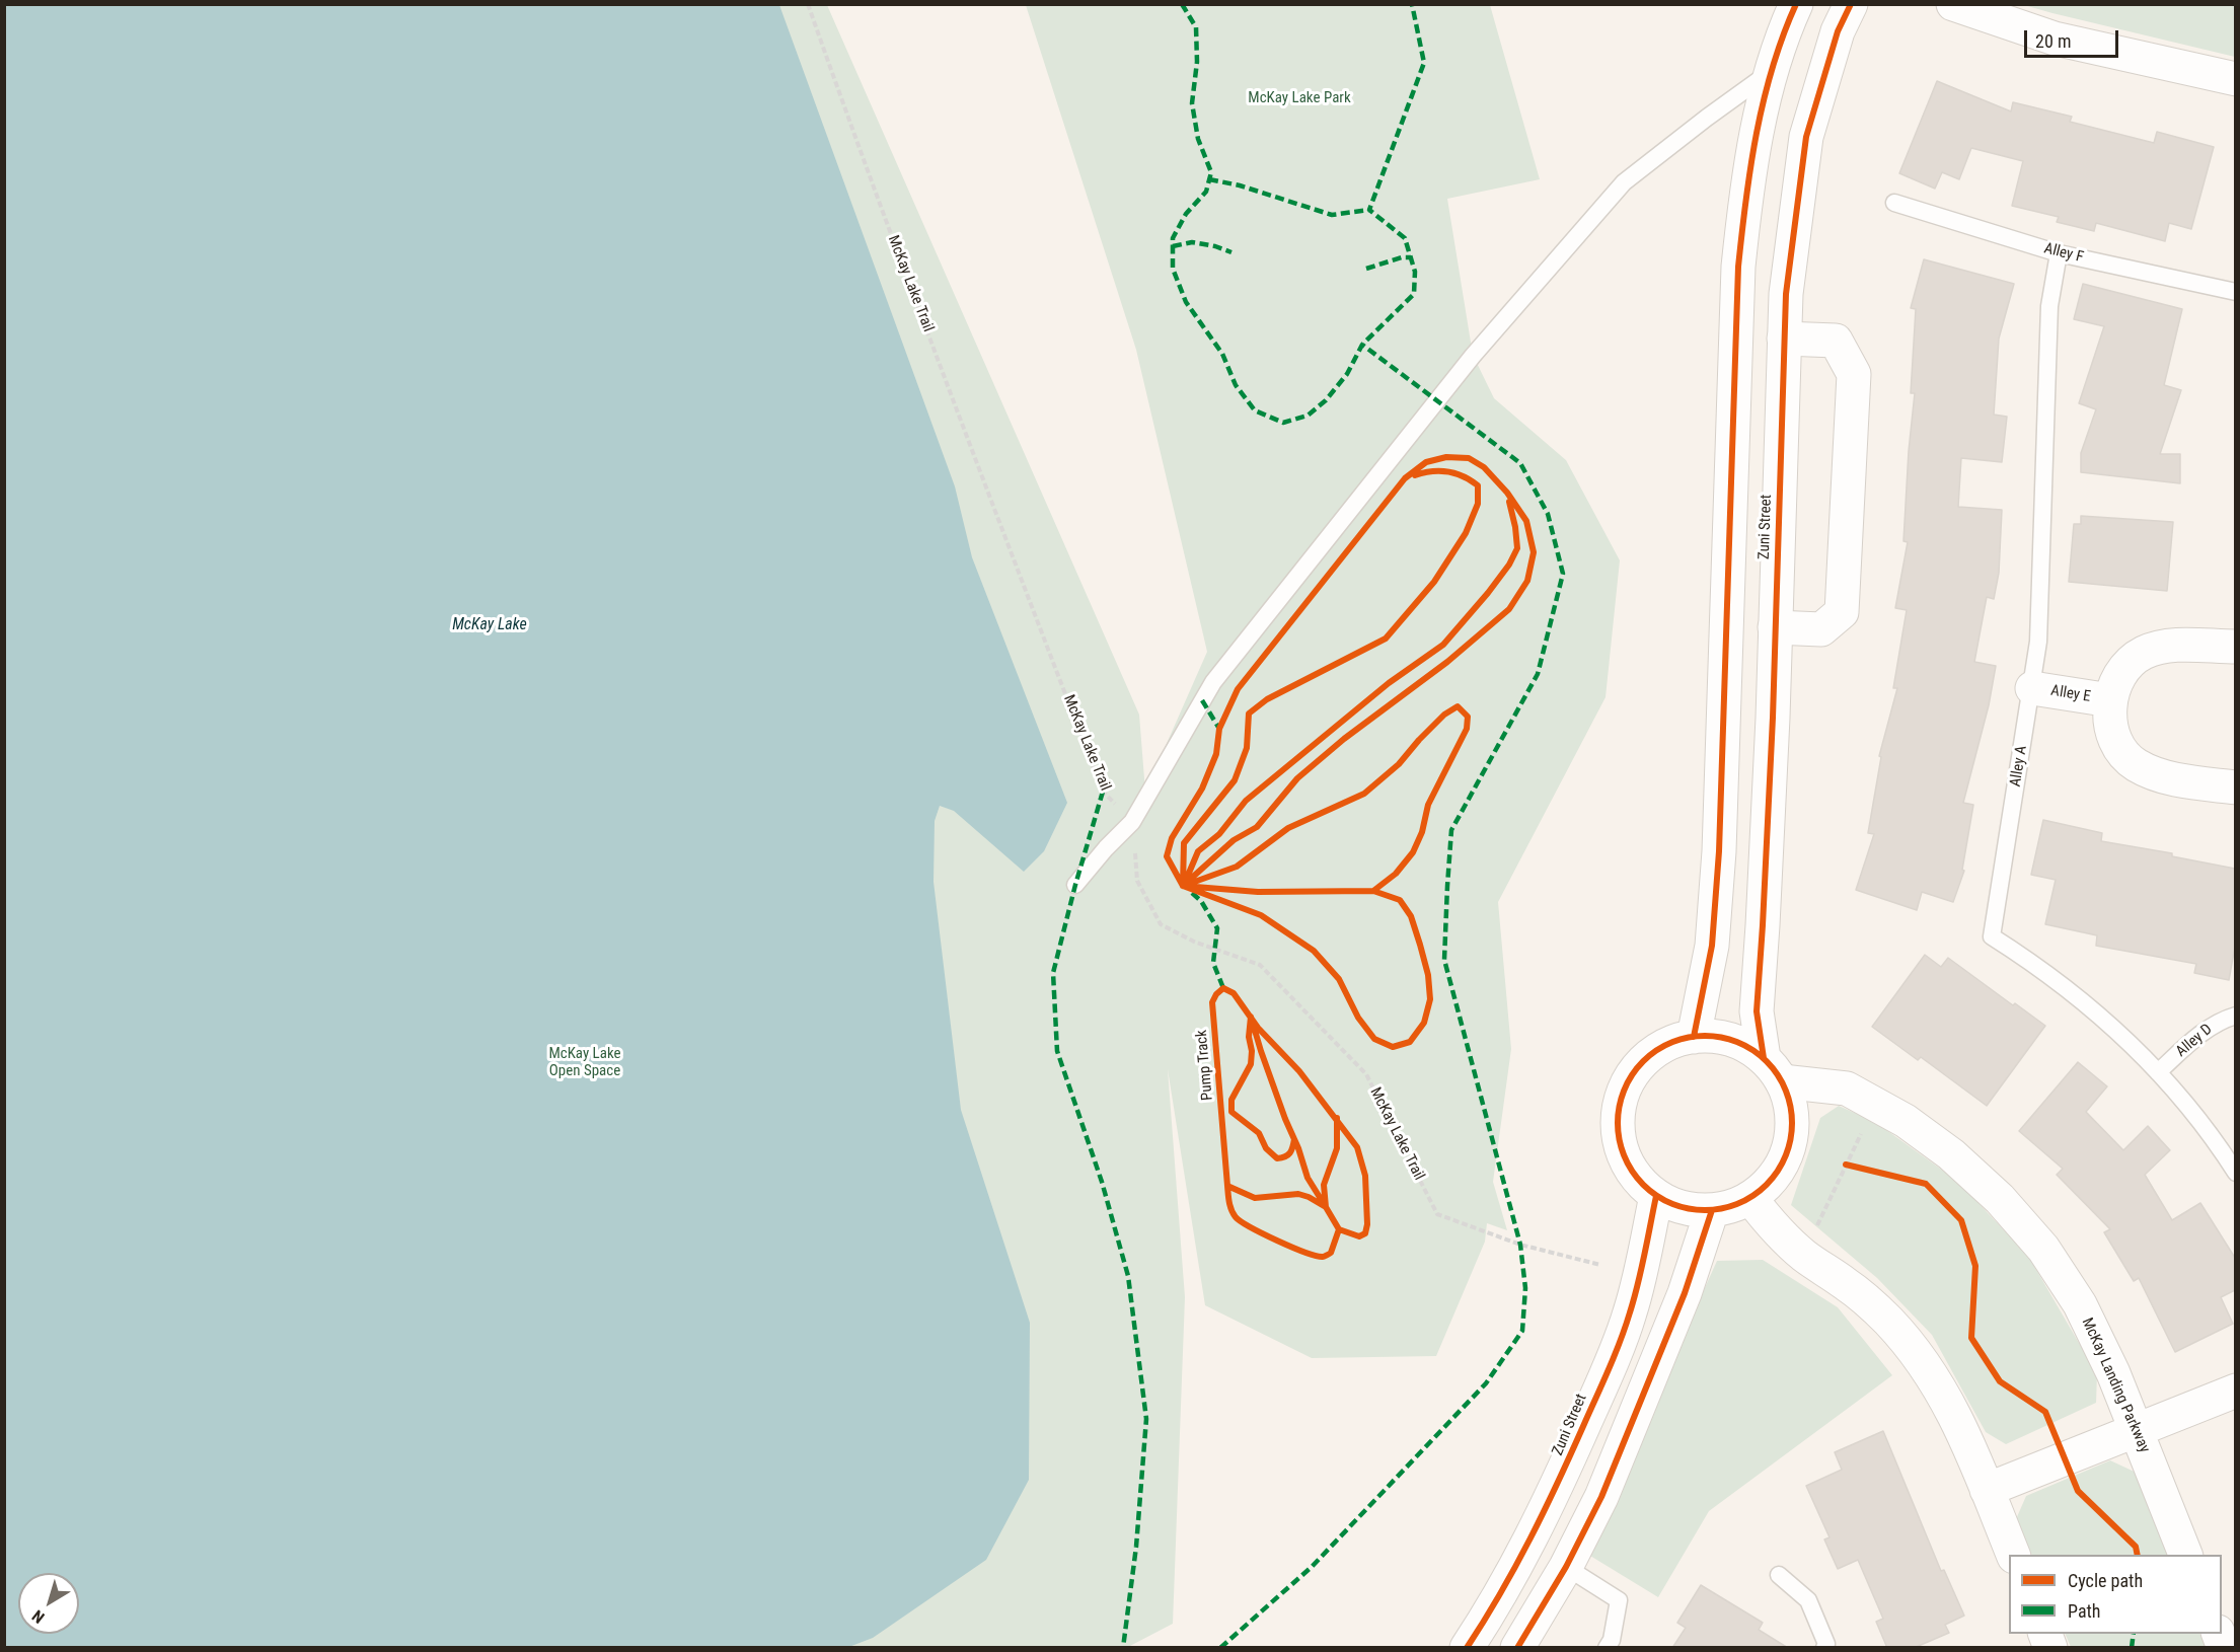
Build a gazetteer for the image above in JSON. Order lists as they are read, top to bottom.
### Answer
{
  "streets": {
    "main road": ["Zuni Street", "Alley E", "McKay Landing Parkway"],
    "lane": ["Alley F", "Alley A", "Alley D"],
    "path": ["McKay Lake Trail"],
    "cycle path": ["Pump Track"]
  },
  "crossings": [
    ["Alley F", "Alley A"],
    ["Zuni Street", "McKay Landing Parkway"],
    ["Alley E", "Alley A"],
    ["Alley A", "Alley D"]
  ],
  "water": ["McKay Lake"],
  "parks": ["McKay Lake Park", "McKay Lake Open Space"],
  "legend": ["Cycle path", "Path"],
  "scale_bar": "20 m",
  "north": "bottom left"
}
